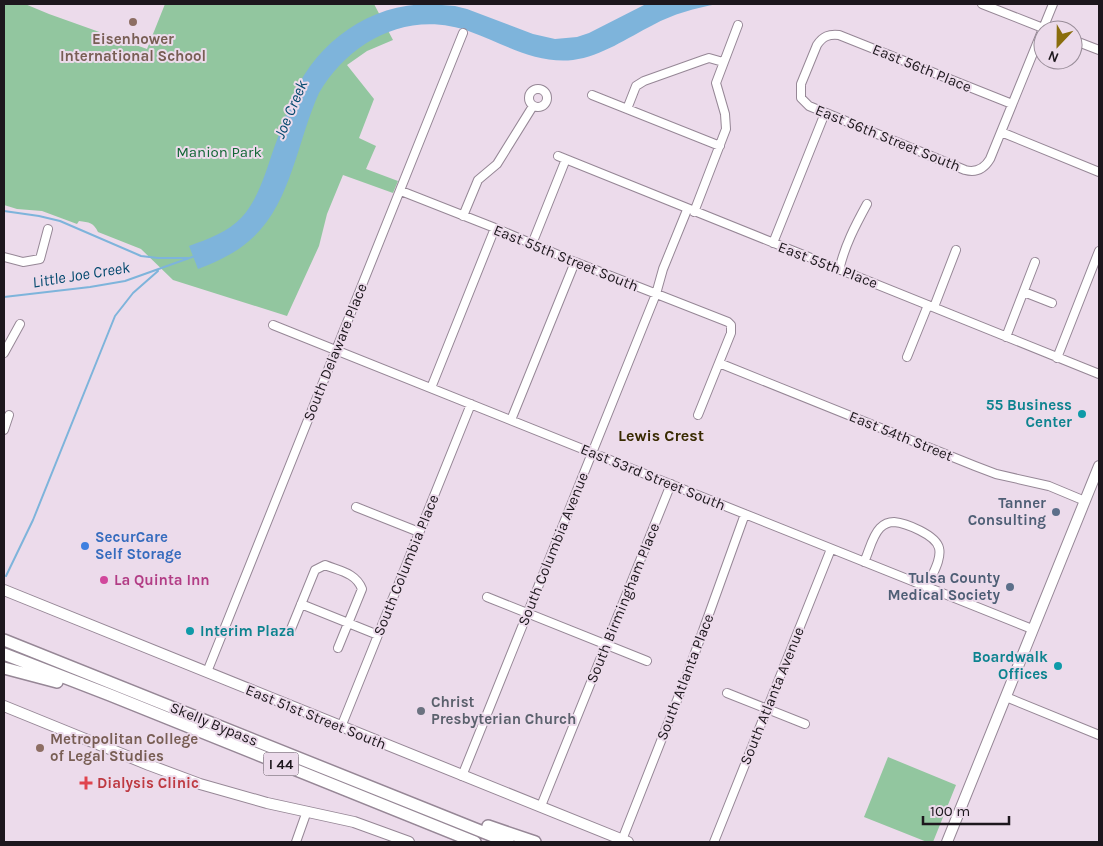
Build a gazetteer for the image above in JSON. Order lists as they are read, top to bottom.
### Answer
{
  "streets": {
    "highway": ["Skelly Bypass", "I 44"],
    "main road": ["East 51st Street South"],
    "street": [
      "East 56th Place",
      "East 56th Street South",
      "East 55th Street South",
      "East 55th Place",
      "South Delaware Place",
      "East 54th Street",
      "East 53rd Street South",
      "South Columbia Avenue",
      "South Columbia Place",
      "South Birmingham Place",
      "South Atlanta Place",
      "South Atlanta Avenue"
    ]
  },
  "crossings": [
    ["East 56th Place", "East 56th Street South"],
    ["East 55th Street South", "South Delaware Place"],
    ["East 55th Street South", "East 54th Street"],
    ["East 55th Street South", "South Columbia Avenue"],
    ["East 55th Place", "South Columbia Avenue"],
    ["South Delaware Place", "East 53rd Street South"],
    ["South Delaware Place", "East 51st Street South"],
    ["East 53rd Street South", "South Columbia Avenue"],
    ["East 53rd Street South", "South Columbia Place"],
    ["East 53rd Street South", "South Birmingham Place"],
    ["East 53rd Street South", "South Atlanta Place"],
    ["East 53rd Street South", "South Atlanta Avenue"],
    ["South Columbia Avenue", "East 51st Street South"],
    ["South Columbia Place", "East 51st Street South"],
    ["South Birmingham Place", "East 51st Street South"],
    ["South Atlanta Place", "East 51st Street South"]
  ],
  "districts": ["Lewis Crest"],
  "water": ["Joe Creek", "Little Joe Creek"],
  "parks": ["Manion Park"],
  "places": {
    "other": [
      "Eisenhower International School",
      "55 Business Center",
      "Tanner Consulting",
      "SecurCare Self Storage",
      "La Quinta Inn",
      "Tulsa County Medical Society",
      "Interim Plaza",
      "Boardwalk Offices",
      "Christ Presbyterian Church",
      "Metropolitan College of Legal Studies"
    ],
    "health": ["Dialysis Clinic"]
  },
  "scale_bar": "100 m",
  "north": "bottom"
}
